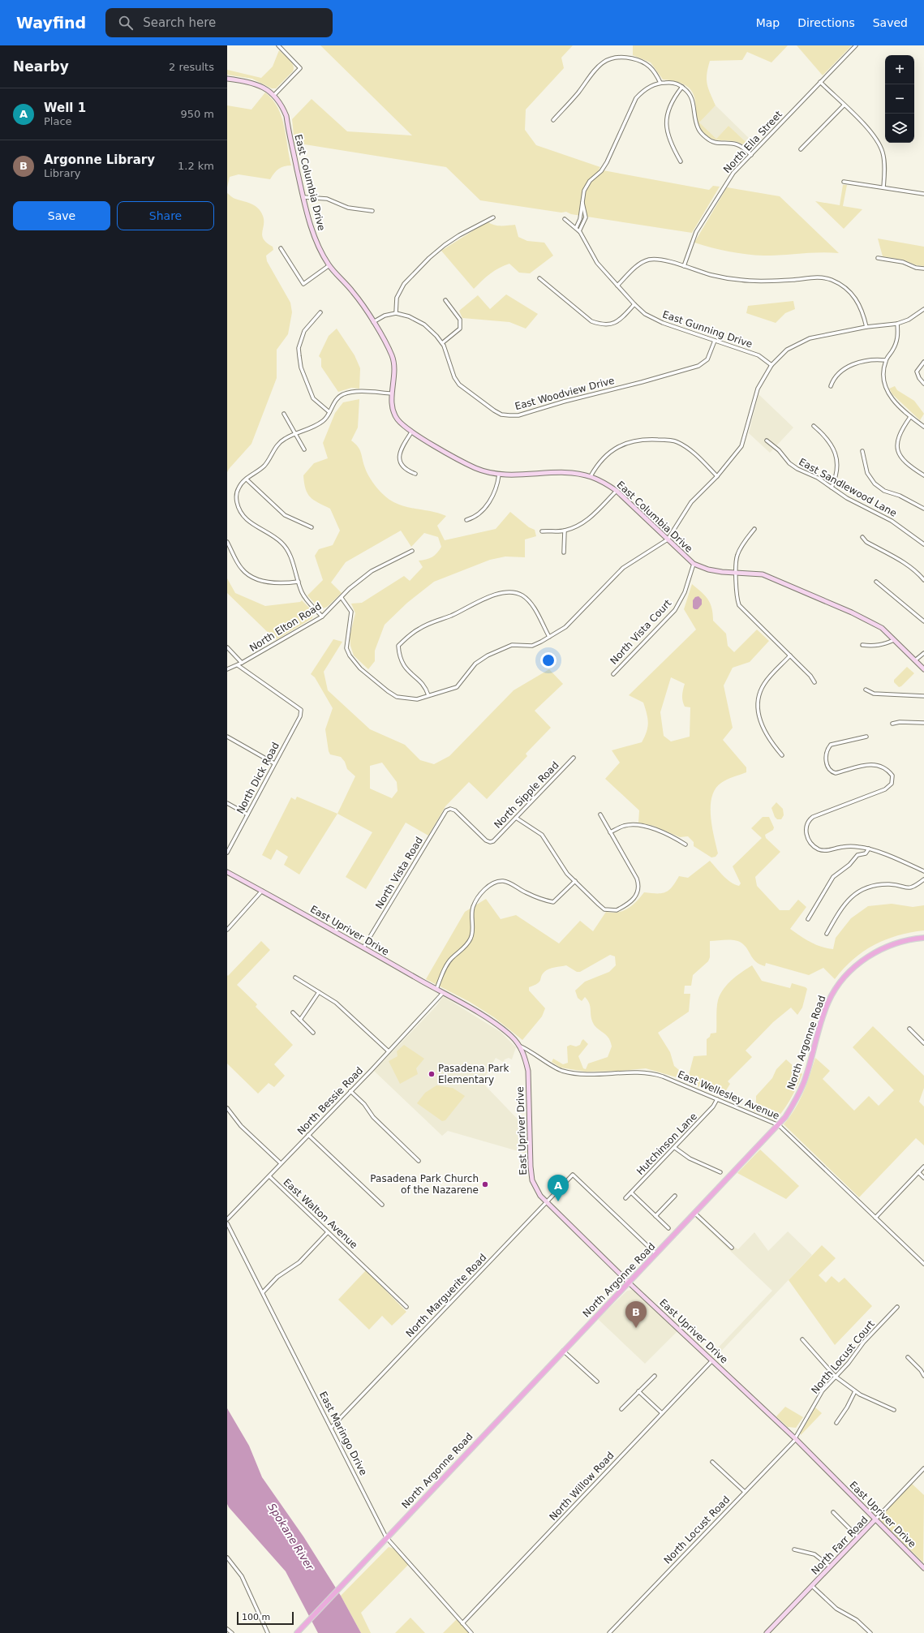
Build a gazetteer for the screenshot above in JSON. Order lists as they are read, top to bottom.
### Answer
{
  "streets": {
    "main road": ["North Argonne Road"],
    "street": [
      "North Ella Street",
      "East Columbia Drive",
      "East Gunning Drive",
      "East Woodview Drive",
      "East Sandlewood Lane",
      "North Elton Road",
      "North Vista Court",
      "North Dick Road",
      "North Sipple Road",
      "North Vista Road",
      "East Upriver Drive",
      "East Wellesley Avenue",
      "North Bessie Road",
      "Hutchinson Lane",
      "East Walton Avenue",
      "North Marguerite Road",
      "North Locust Court",
      "East Maringo Drive",
      "North Willow Road",
      "North Locust Road",
      "North Farr Road"
    ]
  },
  "crossings": [
    ["East Columbia Drive", "North Vista Court"],
    ["East Gunning Drive", "East Woodview Drive"],
    ["North Elton Road", "North Dick Road"],
    ["North Sipple Road", "North Vista Road"],
    ["North Vista Road", "East Upriver Drive"],
    ["East Upriver Drive", "North Argonne Road"],
    ["East Upriver Drive", "East Wellesley Avenue"],
    ["East Upriver Drive", "North Bessie Road"],
    ["East Upriver Drive", "North Marguerite Road"],
    ["East Upriver Drive", "North Locust Court"],
    ["East Upriver Drive", "North Willow Road"],
    ["East Upriver Drive", "North Locust Road"],
    ["East Upriver Drive", "North Farr Road"],
    ["North Argonne Road", "East Wellesley Avenue"],
    ["North Argonne Road", "North Marguerite Road"],
    ["North Argonne Road", "East Maringo Drive"],
    ["East Wellesley Avenue", "Hutchinson Lane"],
    ["North Bessie Road", "East Walton Avenue"],
    ["North Marguerite Road", "East Maringo Drive"],
    ["North Locust Court", "North Locust Road"],
    ["East Maringo Drive", "North Willow Road"]
  ],
  "water": ["Spokane River"],
  "places": ["Pasadena Park Elementary", "Pasadena Park Church of the Nazarene"],
  "scale_bar": "100 m",
  "page": {
    "header": "Wayfind",
    "search": "Search here",
    "nav": ["Map", "Directions", "Saved"],
    "heading": ["Nearby", "2 results"],
    "map_buttons": ["+", "−"],
    "list": [
      {
        "mark": "A",
        "name": "Well 1",
        "note": "Place",
        "value": "950 m"
      },
      {
        "mark": "B",
        "name": "Argonne Library",
        "note": "Library",
        "value": "1.2 km"
      }
    ],
    "buttons": ["Save", "Share"],
    "pins": ["A", "B"],
    "scale": "100 m"
  }
}
